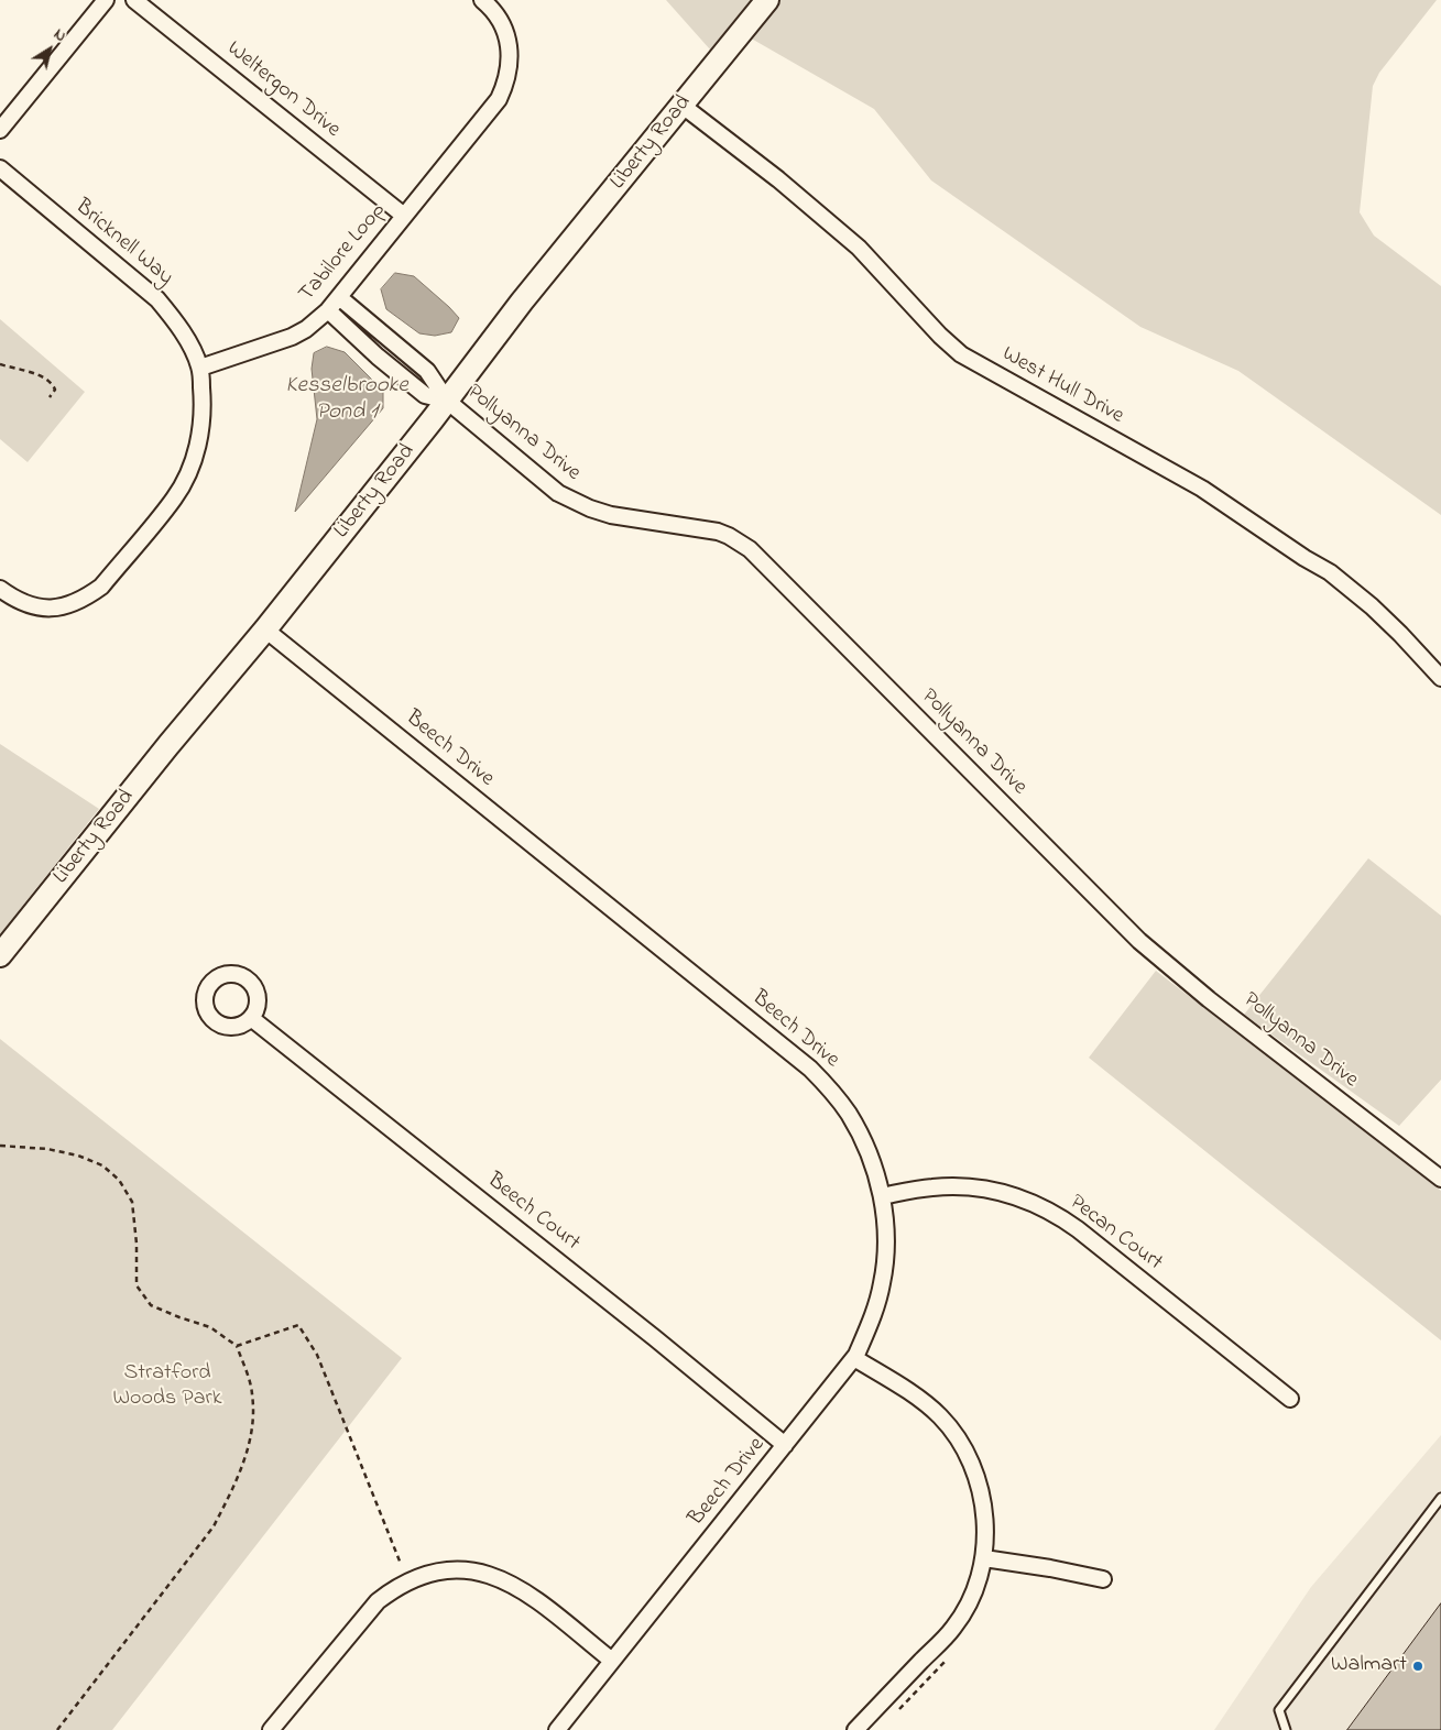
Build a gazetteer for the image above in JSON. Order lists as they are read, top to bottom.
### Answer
{
  "streets": {
    "street": [
      "Weltergon Drive",
      "Liberty Road",
      "Bricknell Way",
      "Tabilore Loop",
      "West Hull Drive",
      "Pollyanna Drive",
      "Beech Drive",
      "Beech Court",
      "Pecan Court"
    ]
  },
  "crossings": [
    ["Weltergon Drive", "Tabilore Loop"],
    ["Liberty Road", "West Hull Drive"],
    ["Liberty Road", "Pollyanna Drive"],
    ["Liberty Road", "Beech Drive"],
    ["Bricknell Way", "Tabilore Loop"],
    ["Beech Drive", "Beech Court"],
    ["Beech Drive", "Pecan Court"]
  ],
  "water": ["Kesselbrooke Pond 1"],
  "parks": ["Stratford Woods Park"],
  "places": ["Walmart"],
  "north": "top right"
}
